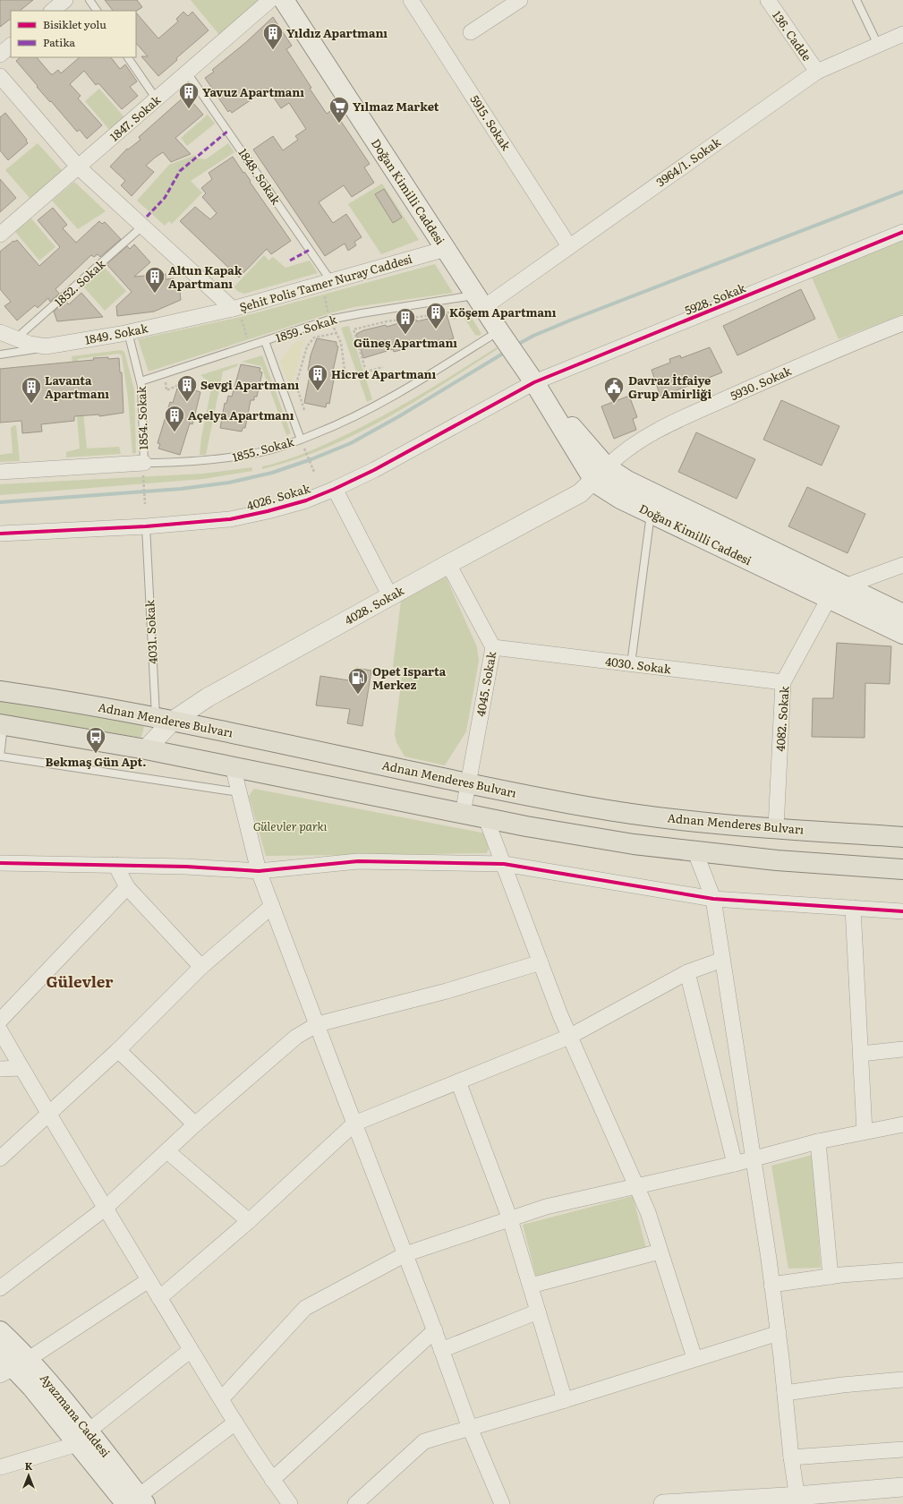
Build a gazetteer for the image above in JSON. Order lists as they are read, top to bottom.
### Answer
{
  "streets": {
    "main road": ["Doğan Kimilli Caddesi", "Adnan Menderes Bulvarı", "Ayazmana Caddesi"],
    "street": [
      "136. Cadde",
      "1847. Sokak",
      "5915. Sokak",
      "3964/1. Sokak",
      "Şehit Polis Tamer Nuray Caddesi",
      "5928. Sokak",
      "1849. Sokak",
      "5930. Sokak",
      "1855. Sokak",
      "4026. Sokak",
      "4028. Sokak",
      "4030. Sokak",
      "4045. Sokak",
      "4082. Sokak"
    ],
    "lane": [
      "1848. Sokak",
      "1852. Sokak",
      "1859. Sokak",
      "1854. Sokak",
      "4031. Sokak"
    ]
  },
  "crossings": [
    ["136. Cadde", "3964/1. Sokak"],
    ["1847. Sokak", "1848. Sokak"],
    ["1847. Sokak", "Şehit Polis Tamer Nuray Caddesi"],
    ["5915. Sokak", "3964/1. Sokak"],
    ["3964/1. Sokak", "Doğan Kimilli Caddesi"],
    ["3964/1. Sokak", "1859. Sokak"],
    ["1848. Sokak", "Şehit Polis Tamer Nuray Caddesi"],
    ["Doğan Kimilli Caddesi", "Şehit Polis Tamer Nuray Caddesi"],
    ["Doğan Kimilli Caddesi", "5928. Sokak"],
    ["Doğan Kimilli Caddesi", "1859. Sokak"],
    ["Doğan Kimilli Caddesi", "5930. Sokak"],
    ["Doğan Kimilli Caddesi", "1855. Sokak"],
    ["Doğan Kimilli Caddesi", "4026. Sokak"],
    ["Doğan Kimilli Caddesi", "4028. Sokak"],
    ["Doğan Kimilli Caddesi", "4082. Sokak"],
    ["1852. Sokak", "Şehit Polis Tamer Nuray Caddesi"],
    ["1852. Sokak", "1849. Sokak"],
    ["Şehit Polis Tamer Nuray Caddesi", "1849. Sokak"],
    ["5928. Sokak", "4026. Sokak"],
    ["1859. Sokak", "1854. Sokak"],
    ["1849. Sokak", "1854. Sokak"],
    ["5930. Sokak", "4028. Sokak"],
    ["1854. Sokak", "1855. Sokak"],
    ["4026. Sokak", "4031. Sokak"],
    ["4028. Sokak", "4031. Sokak"],
    ["4028. Sokak", "4045. Sokak"],
    ["4028. Sokak", "Adnan Menderes Bulvarı"],
    ["4031. Sokak", "Adnan Menderes Bulvarı"],
    ["4030. Sokak", "4045. Sokak"],
    ["4030. Sokak", "4082. Sokak"],
    ["4045. Sokak", "Adnan Menderes Bulvarı"],
    ["4082. Sokak", "Adnan Menderes Bulvarı"]
  ],
  "districts": ["Gülevler"],
  "parks": ["Gülevler parkı"],
  "places": {
    "building": [
      "Yıldız Apartmanı",
      "Yavuz Apartmanı",
      "Altun Kapak Apartmanı",
      "Köşem Apartmanı",
      "Güneş Apartmanı",
      "Hicret Apartmanı",
      "Sevgi Apartmanı",
      "Lavanta Apartmanı",
      "Açelya Apartmanı"
    ],
    "supermarket": ["Yılmaz Market"],
    "public building": ["Davraz İtfaiye Grup Amirliği"],
    "fuel station": ["Opet Isparta Merkez"],
    "bus stop": ["Bekmaş Gün Apt."]
  },
  "legend": ["Bisiklet yolu", "Patika"],
  "north": "top"
}
